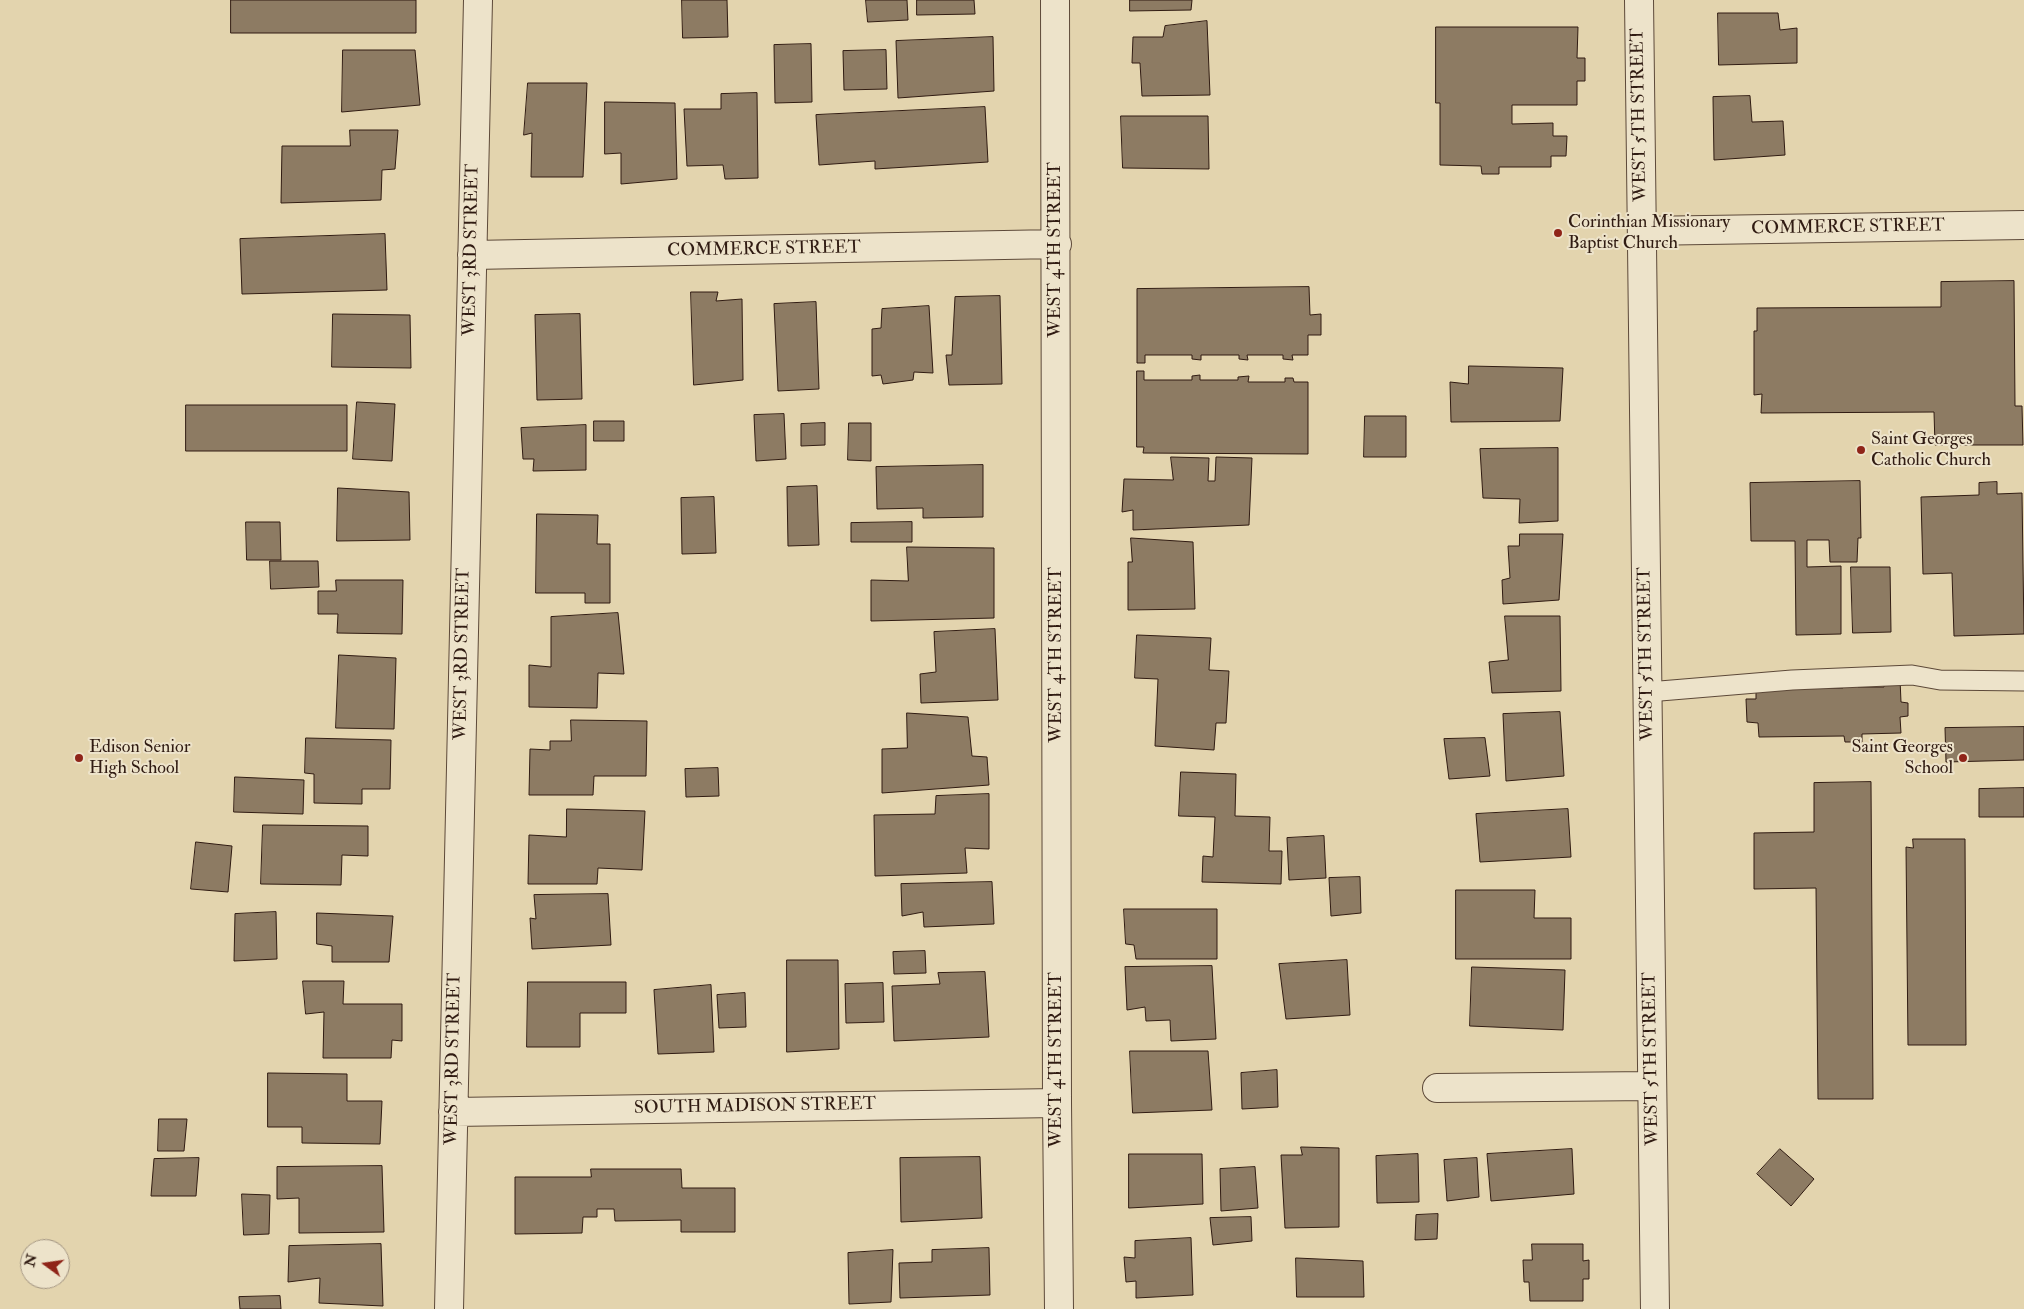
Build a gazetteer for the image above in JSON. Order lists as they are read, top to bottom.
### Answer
{
  "streets": {
    "street": [
      "WEST 5TH STREET",
      "COMMERCE STREET",
      "WEST 3RD STREET",
      "WEST 4TH STREET",
      "SOUTH MADISON STREET"
    ]
  },
  "crossings": [
    ["WEST 5TH STREET", "COMMERCE STREET"],
    ["COMMERCE STREET", "WEST 3RD STREET"],
    ["COMMERCE STREET", "WEST 4TH STREET"],
    ["WEST 3RD STREET", "SOUTH MADISON STREET"],
    ["WEST 4TH STREET", "SOUTH MADISON STREET"]
  ],
  "places": [
    "Corinthian Missionary Baptist Church",
    "Saint Georges Catholic Church",
    "Edison Senior High School",
    "Saint Georges School"
  ],
  "north": "left"
}
